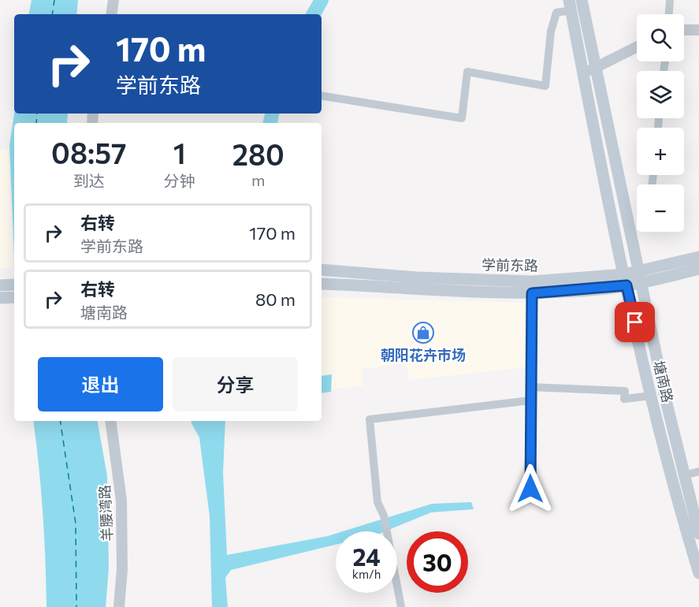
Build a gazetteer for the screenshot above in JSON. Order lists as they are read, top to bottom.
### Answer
{
  "streets": {
    "main road": ["学前东路", "塘南路"],
    "street": ["羊腰湾路"]
  },
  "crossings": [
    ["学前东路", "塘南路"]
  ],
  "places": {
    "shop": ["朝阳花卉市场"]
  },
  "page": {
    "map_buttons": ["+", "−"],
    "turn": ["170 m", "学前东路"],
    "eta": [
      "08:57",
      "到达",
      "1",
      "分钟",
      "280",
      "m"
    ],
    "list": [
      {
        "name": "右转",
        "note": "学前东路",
        "value": "170 m"
      },
      {
        "name": "右转",
        "note": "塘南路",
        "value": "80 m"
      }
    ],
    "buttons": ["退出", "分享"],
    "speed": "24 km/h",
    "limit": "30"
  }
}
